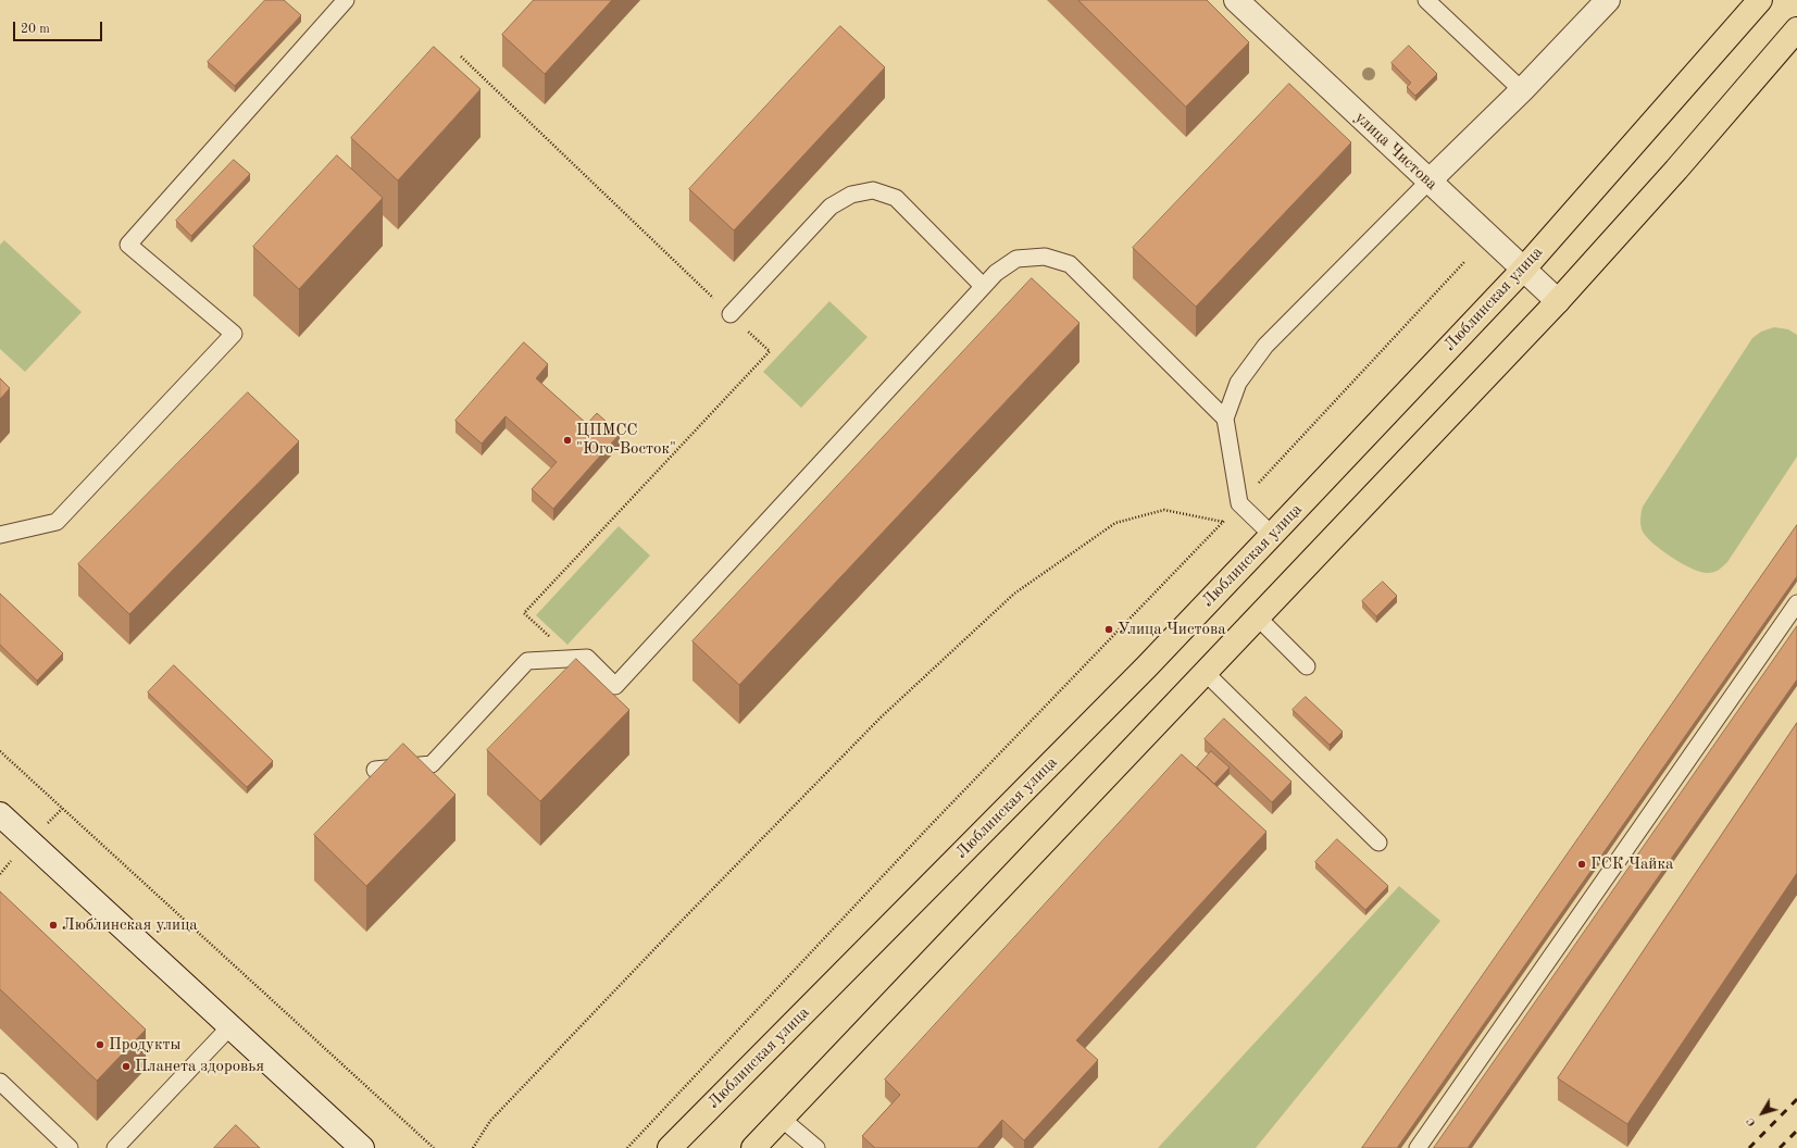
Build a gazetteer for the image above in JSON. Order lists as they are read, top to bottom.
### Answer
{
  "streets": {
    "main road": ["Люблинская улица"],
    "street": ["улица Чистова"]
  },
  "crossings": [
    ["улица Чистова", "Люблинская улица"]
  ],
  "places": [
    "ЦПМСС \"Юго-Восток\"",
    "Улица Чистова",
    "ГСК Чайка",
    "Люблинская улица",
    "Продукты",
    "Планета здоровья"
  ],
  "scale_bar": "20 m",
  "north": "bottom left"
}
